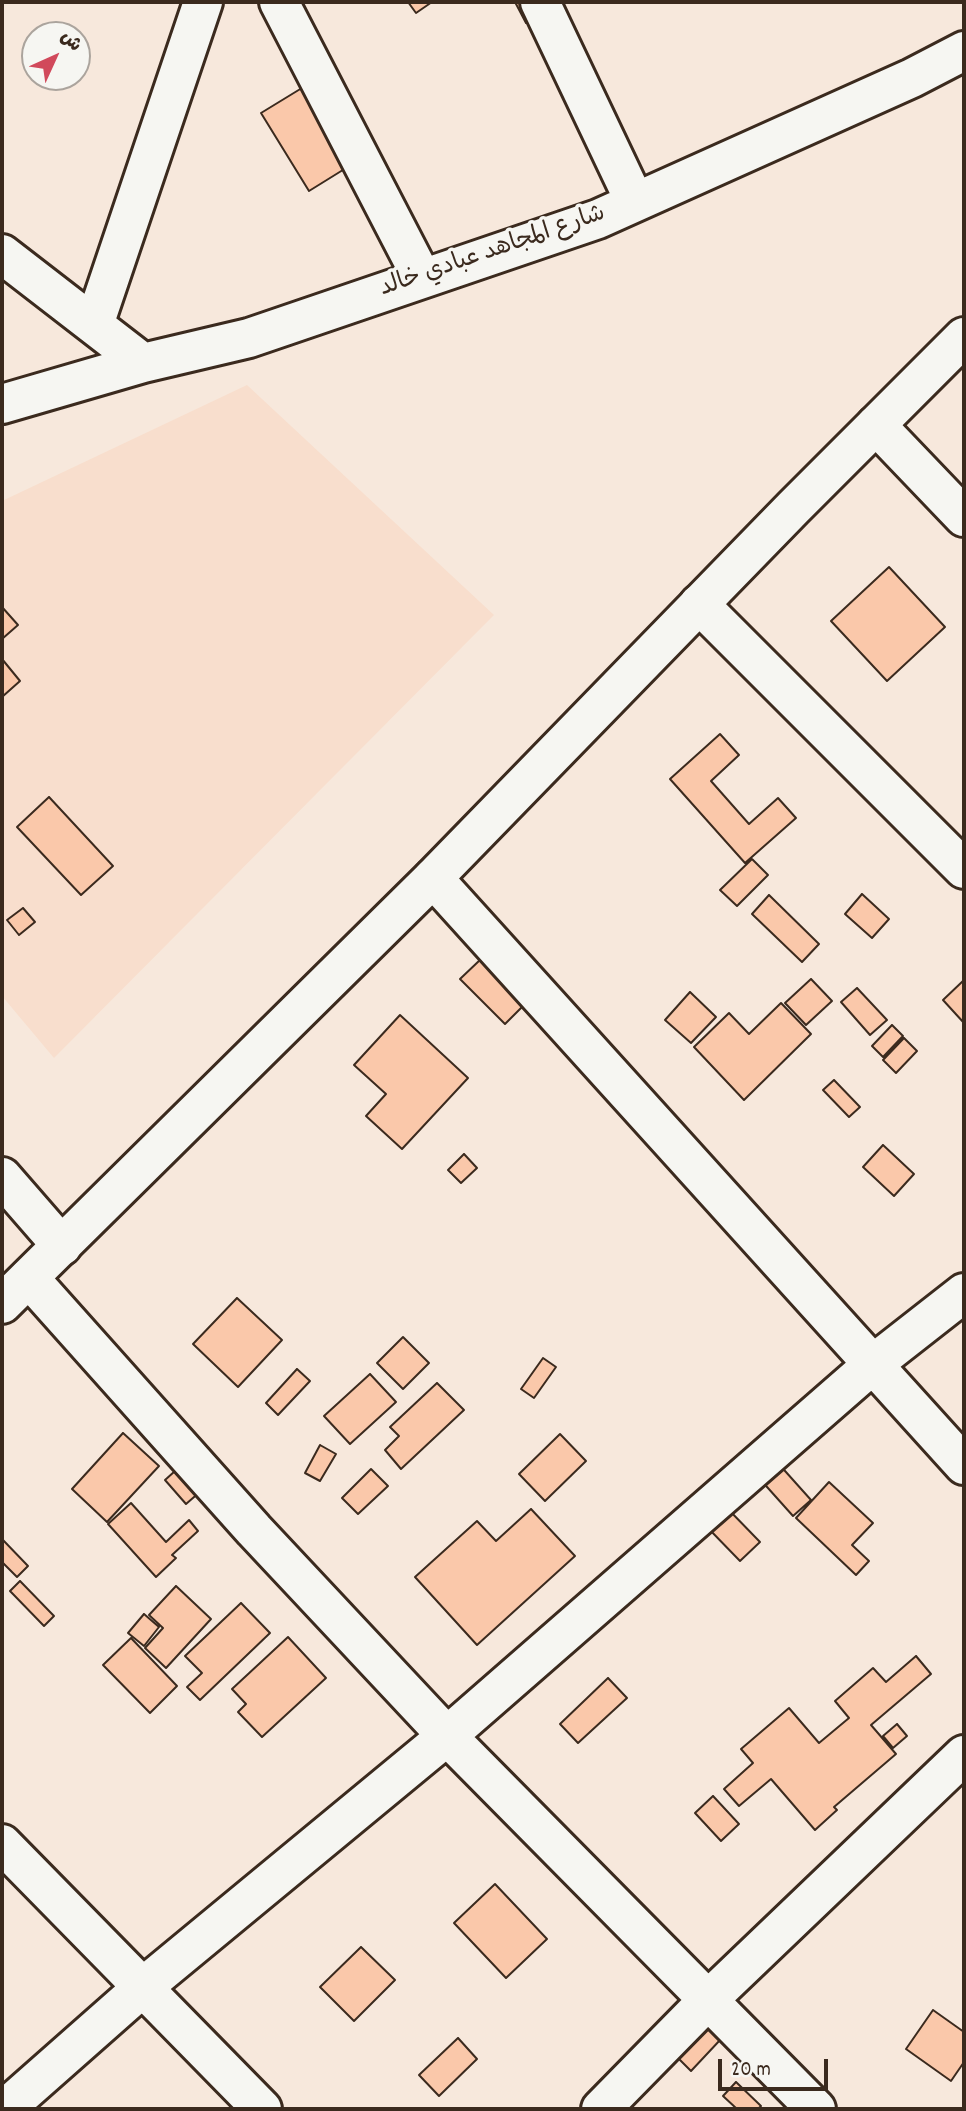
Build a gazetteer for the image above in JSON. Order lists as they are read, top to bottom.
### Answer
{
  "streets": {
    "street": ["شارع المجاهد عبادي خالد"]
  },
  "scale_bar": "20 m",
  "north": "top right"
}
